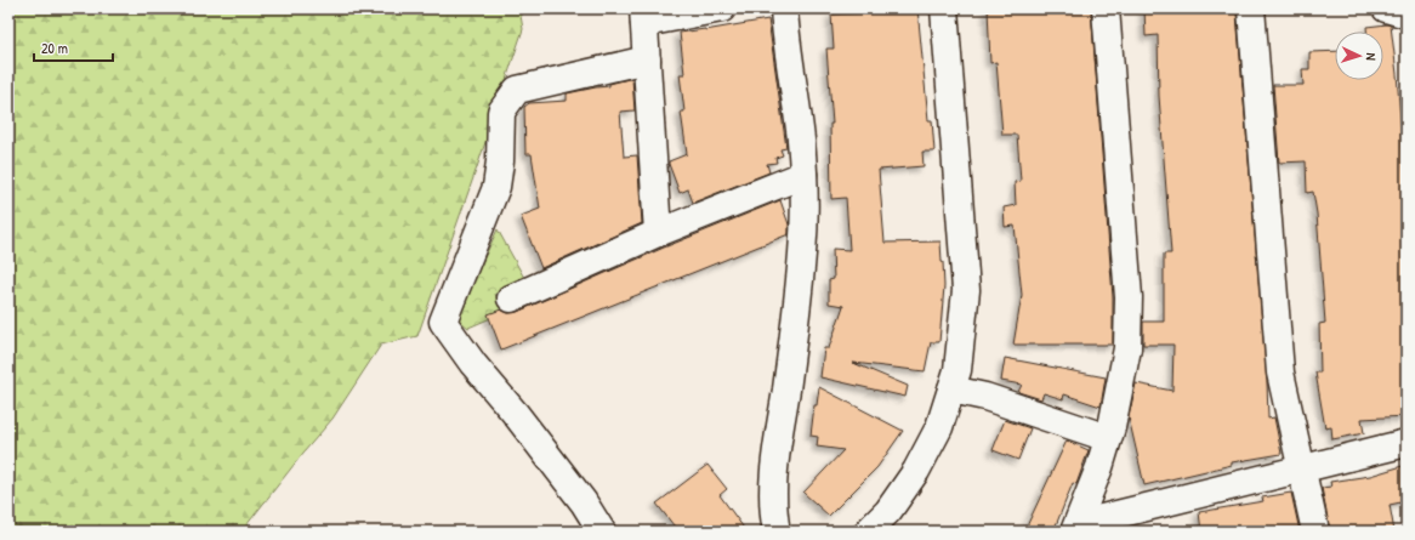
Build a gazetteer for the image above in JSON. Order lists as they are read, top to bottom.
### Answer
{
  "scale_bar": "20 m",
  "north": "right"
}
